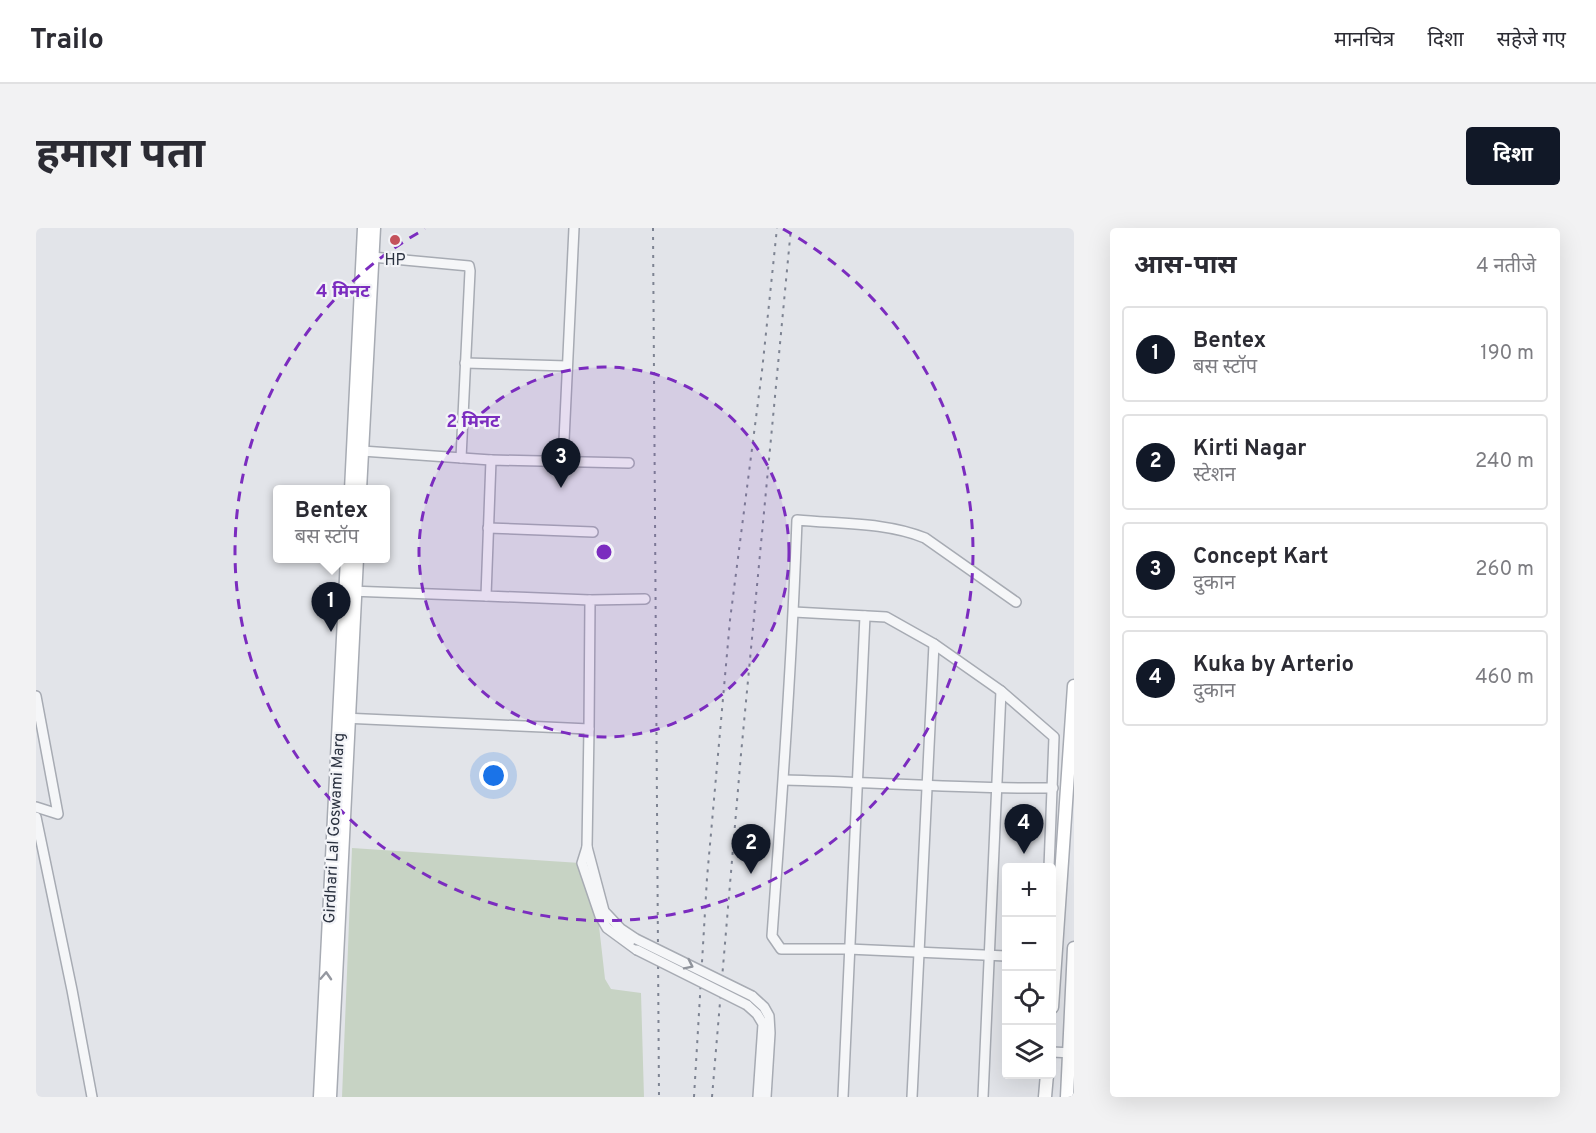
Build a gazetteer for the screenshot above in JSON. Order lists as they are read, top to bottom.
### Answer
{
  "streets": {
    "main road": ["Girdhari Lal Goswami Marg"]
  },
  "places": ["HP"],
  "page": {
    "header": "Trailo",
    "nav": ["मानचित्र", "दिशा", "सहेजे गए"],
    "buttons": "दिशा",
    "title": "हमारा पता",
    "heading": ["आस-पास", "4 नतीजे"],
    "list": [
      {
        "mark": "1",
        "name": "Bentex",
        "note": "बस स्टॉप",
        "value": "190 m"
      },
      {
        "mark": "2",
        "name": "Kirti Nagar",
        "note": "स्टेशन",
        "value": "240 m"
      },
      {
        "mark": "3",
        "name": "Concept Kart",
        "note": "दुकान",
        "value": "260 m"
      },
      {
        "mark": "4",
        "name": "Kuka by Arterio",
        "note": "दुकान",
        "value": "460 m"
      }
    ],
    "pins": [
      "3",
      "1",
      "4",
      "2"
    ],
    "popup": ["Bentex", "बस स्टॉप"],
    "map_buttons": ["+", "−"]
  },
  "rings": ["4 मिनट", "2 मिनट"]
}
